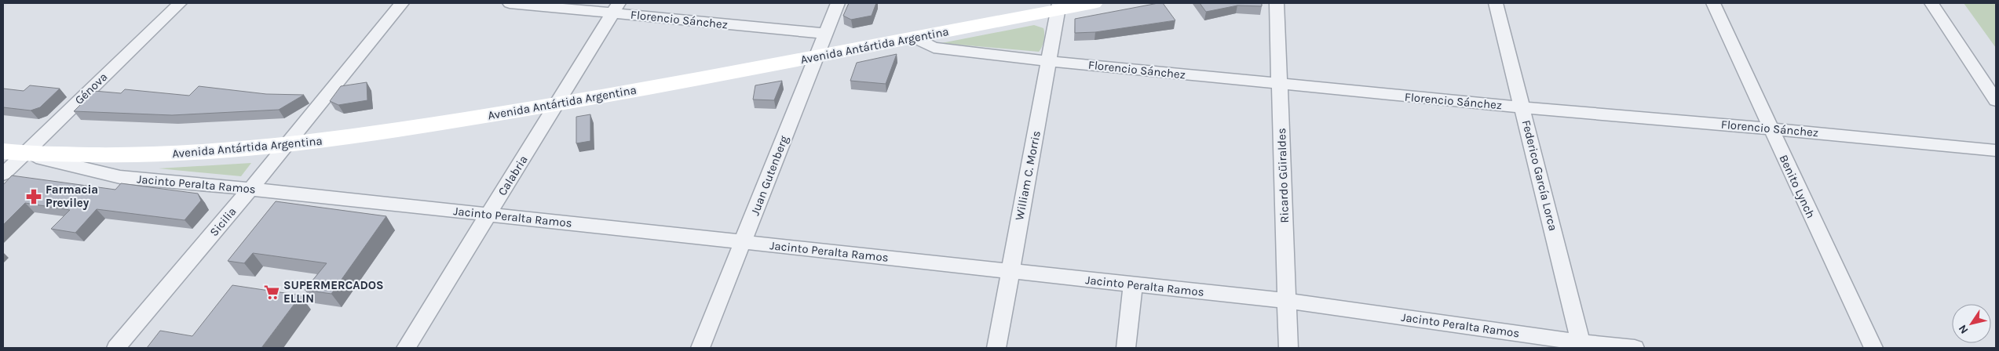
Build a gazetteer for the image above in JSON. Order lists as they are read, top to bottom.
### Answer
{
  "streets": {
    "main road": ["Avenida Antártida Argentina"],
    "street": [
      "Florencio Sánchez",
      "Génova",
      "Calabria",
      "Juan Gutenberg",
      "William C. Morris",
      "Ricardo Güiraldes",
      "Federico García Lorca",
      "Jacinto Peralta Ramos",
      "Benito Lynch",
      "Sicilia"
    ]
  },
  "crossings": [
    ["Florencio Sánchez", "Avenida Antártida Argentina"],
    ["Florencio Sánchez", "Calabria"],
    ["Florencio Sánchez", "Juan Gutenberg"],
    ["Florencio Sánchez", "William C. Morris"],
    ["Florencio Sánchez", "Ricardo Güiraldes"],
    ["Florencio Sánchez", "Federico García Lorca"],
    ["Florencio Sánchez", "Benito Lynch"],
    ["Avenida Antártida Argentina", "Génova"],
    ["Avenida Antártida Argentina", "Calabria"],
    ["Avenida Antártida Argentina", "Juan Gutenberg"],
    ["Avenida Antártida Argentina", "William C. Morris"],
    ["Avenida Antártida Argentina", "Jacinto Peralta Ramos"],
    ["Avenida Antártida Argentina", "Sicilia"],
    ["Génova", "Jacinto Peralta Ramos"],
    ["Calabria", "Jacinto Peralta Ramos"],
    ["Juan Gutenberg", "Jacinto Peralta Ramos"],
    ["William C. Morris", "Jacinto Peralta Ramos"],
    ["Ricardo Güiraldes", "Jacinto Peralta Ramos"],
    ["Federico García Lorca", "Jacinto Peralta Ramos"],
    ["Jacinto Peralta Ramos", "Sicilia"]
  ],
  "places": {
    "pharmacy": ["Farmacia Previley"],
    "supermarket": ["SUPERMERCADOS ELLIN"]
  },
  "north": "bottom left"
}
